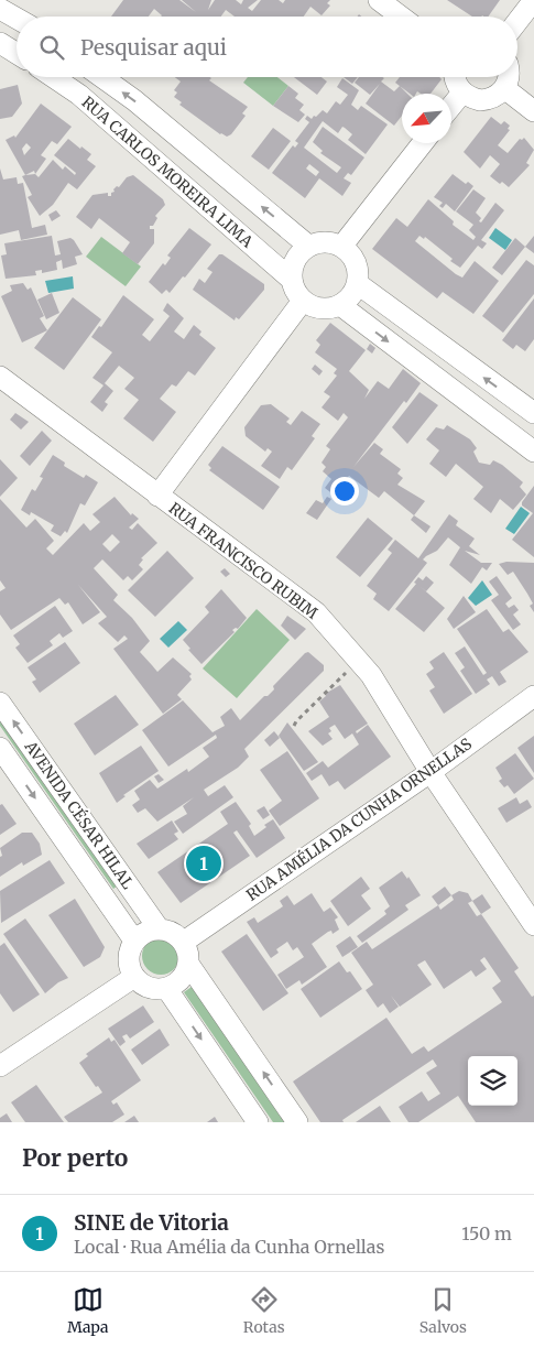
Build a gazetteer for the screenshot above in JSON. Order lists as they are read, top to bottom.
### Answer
{
  "streets": {
    "street": [
      "RUA CARLOS MOREIRA LIMA",
      "RUA FRANCISCO RUBIM",
      "AVENIDA CÉSAR HILAL",
      "RUA AMÉLIA DA CUNHA ORNELLAS"
    ]
  },
  "crossings": [
    ["RUA FRANCISCO RUBIM", "RUA AMÉLIA DA CUNHA ORNELLAS"],
    ["AVENIDA CÉSAR HILAL", "RUA AMÉLIA DA CUNHA ORNELLAS"]
  ],
  "north": "bottom left",
  "page": {
    "search": "Pesquisar aqui",
    "pins": "1",
    "heading": "Por perto",
    "list": [
      {
        "mark": "1",
        "name": "SINE de Vitoria",
        "note": "Local · Rua Amélia da Cunha Ornellas",
        "value": "150 m"
      }
    ],
    "nav": ["Mapa", "Rotas", "Salvos"]
  }
}
